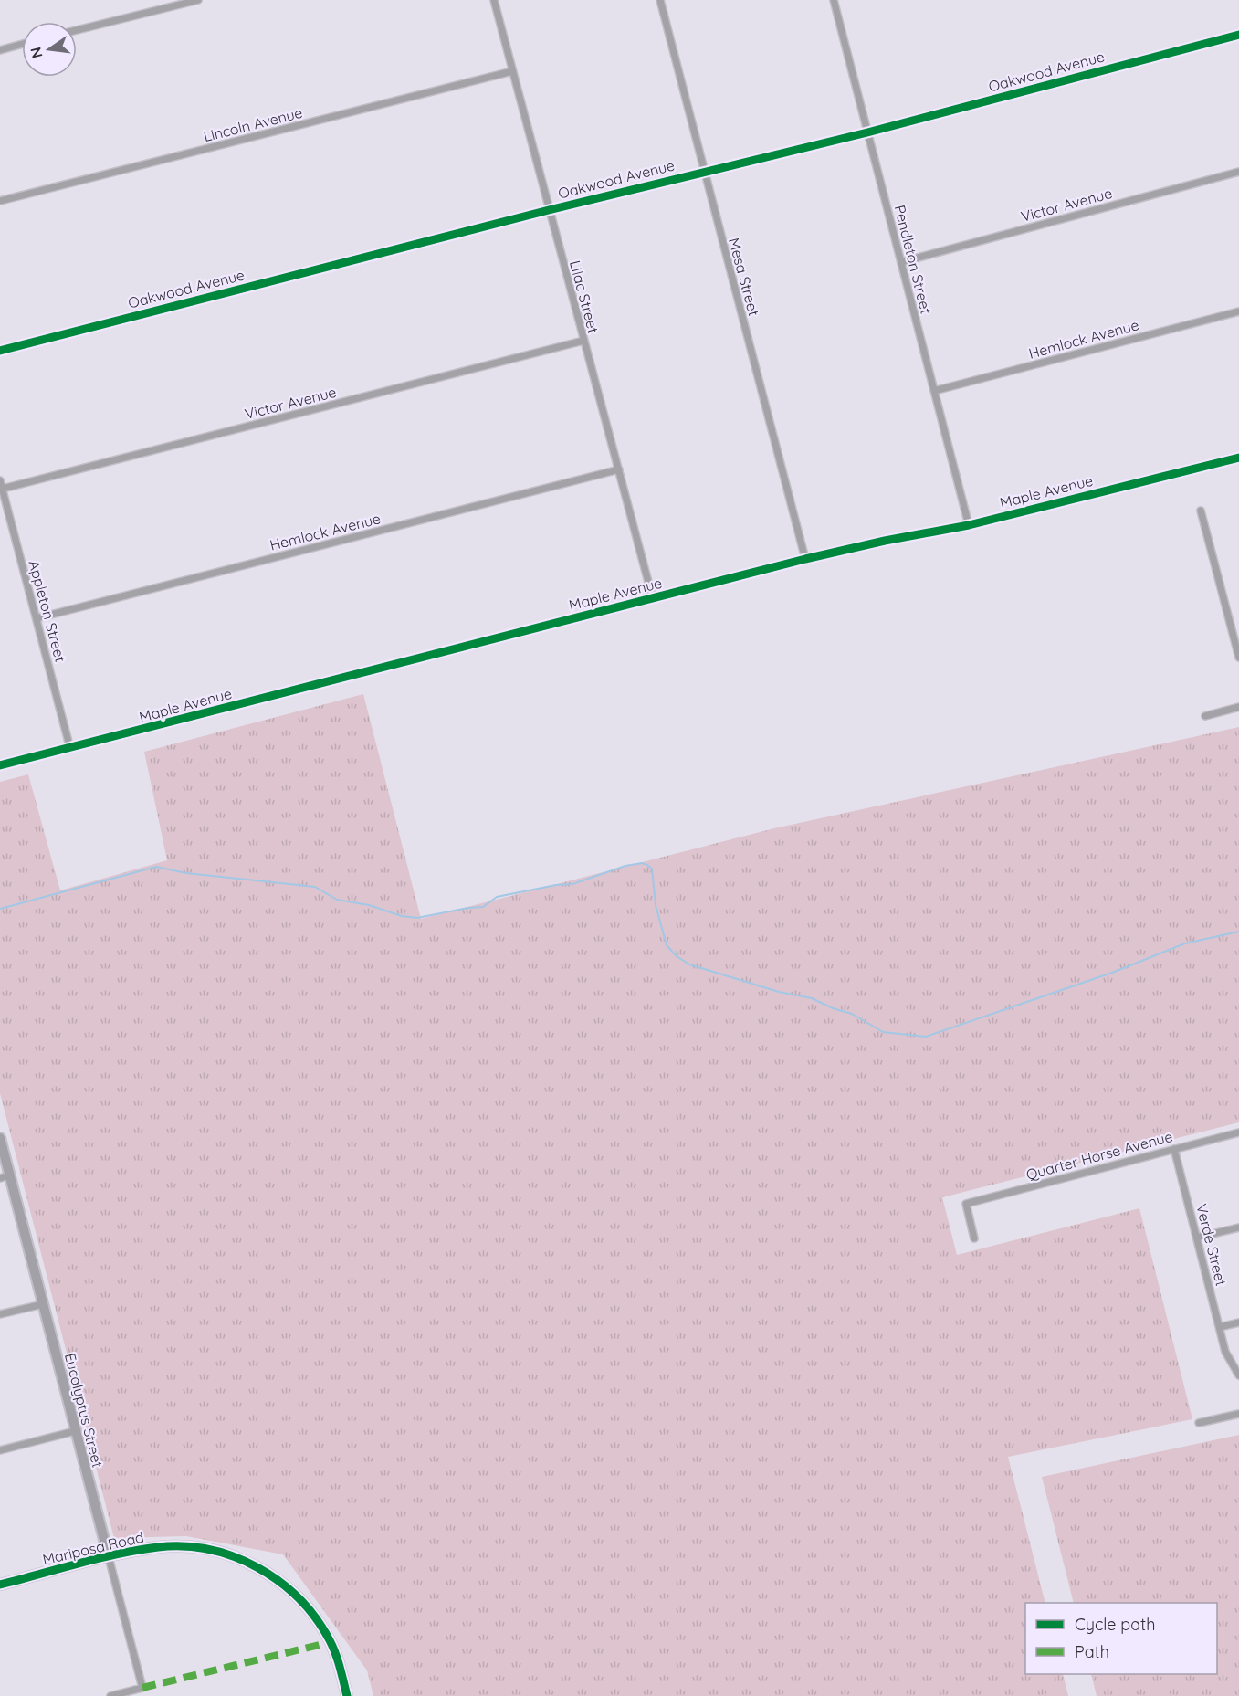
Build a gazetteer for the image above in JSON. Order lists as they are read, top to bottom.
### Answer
{
  "streets": {
    "main road": ["Eucalyptus Street", "Mariposa Road"],
    "street": [
      "Oakwood Avenue",
      "Lincoln Avenue",
      "Victor Avenue",
      "Pendleton Street",
      "Mesa Street",
      "Lilac Street",
      "Hemlock Avenue",
      "Maple Avenue",
      "Appleton Street",
      "Quarter Horse Avenue",
      "Verde Street"
    ]
  },
  "crossings": [
    ["Oakwood Avenue", "Pendleton Street"],
    ["Oakwood Avenue", "Mesa Street"],
    ["Oakwood Avenue", "Lilac Street"],
    ["Lincoln Avenue", "Lilac Street"],
    ["Victor Avenue", "Pendleton Street"],
    ["Victor Avenue", "Lilac Street"],
    ["Victor Avenue", "Appleton Street"],
    ["Pendleton Street", "Hemlock Avenue"],
    ["Pendleton Street", "Maple Avenue"],
    ["Mesa Street", "Maple Avenue"],
    ["Lilac Street", "Hemlock Avenue"],
    ["Lilac Street", "Maple Avenue"],
    ["Hemlock Avenue", "Appleton Street"],
    ["Maple Avenue", "Appleton Street"],
    ["Quarter Horse Avenue", "Verde Street"],
    ["Eucalyptus Street", "Mariposa Road"]
  ],
  "legend": ["Cycle path", "Path"],
  "north": "left"
}
